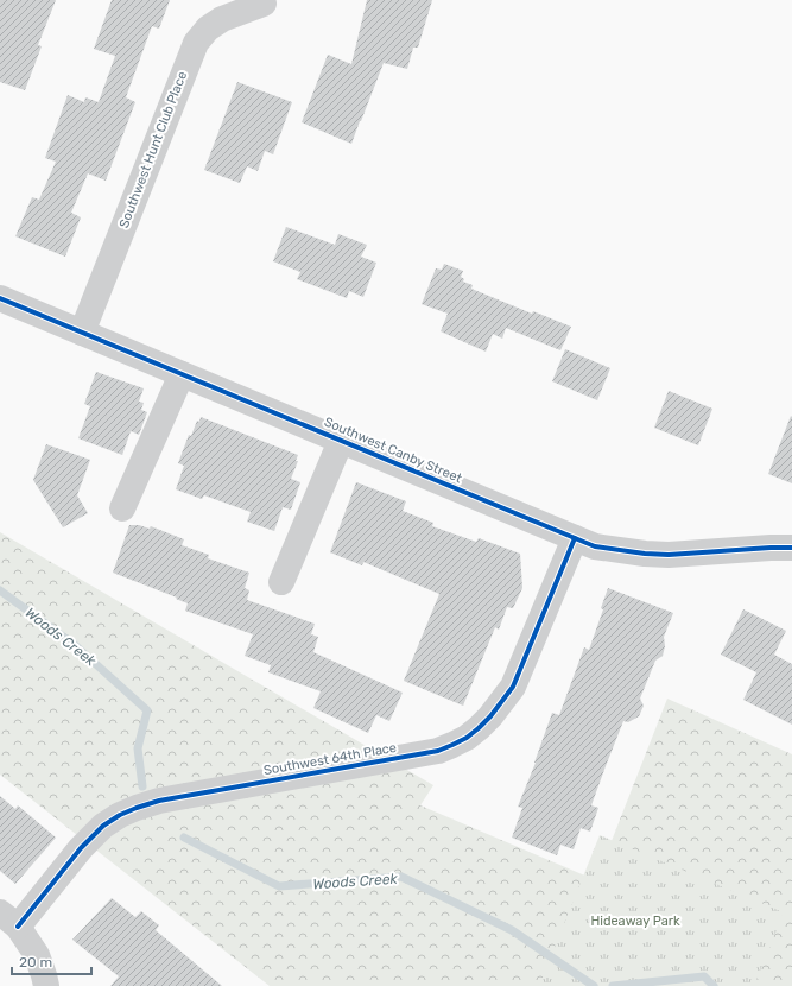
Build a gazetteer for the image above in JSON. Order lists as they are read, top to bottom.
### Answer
{
  "streets": {
    "street": ["Southwest Hunt Club Place", "Southwest Canby Street", "Southwest 64th Place"]
  },
  "crossings": [
    ["Southwest Hunt Club Place", "Southwest Canby Street"],
    ["Southwest Canby Street", "Southwest 64th Place"]
  ],
  "water": ["Woods Creek"],
  "parks": ["Hideaway Park"],
  "scale_bar": "20 m"
}
